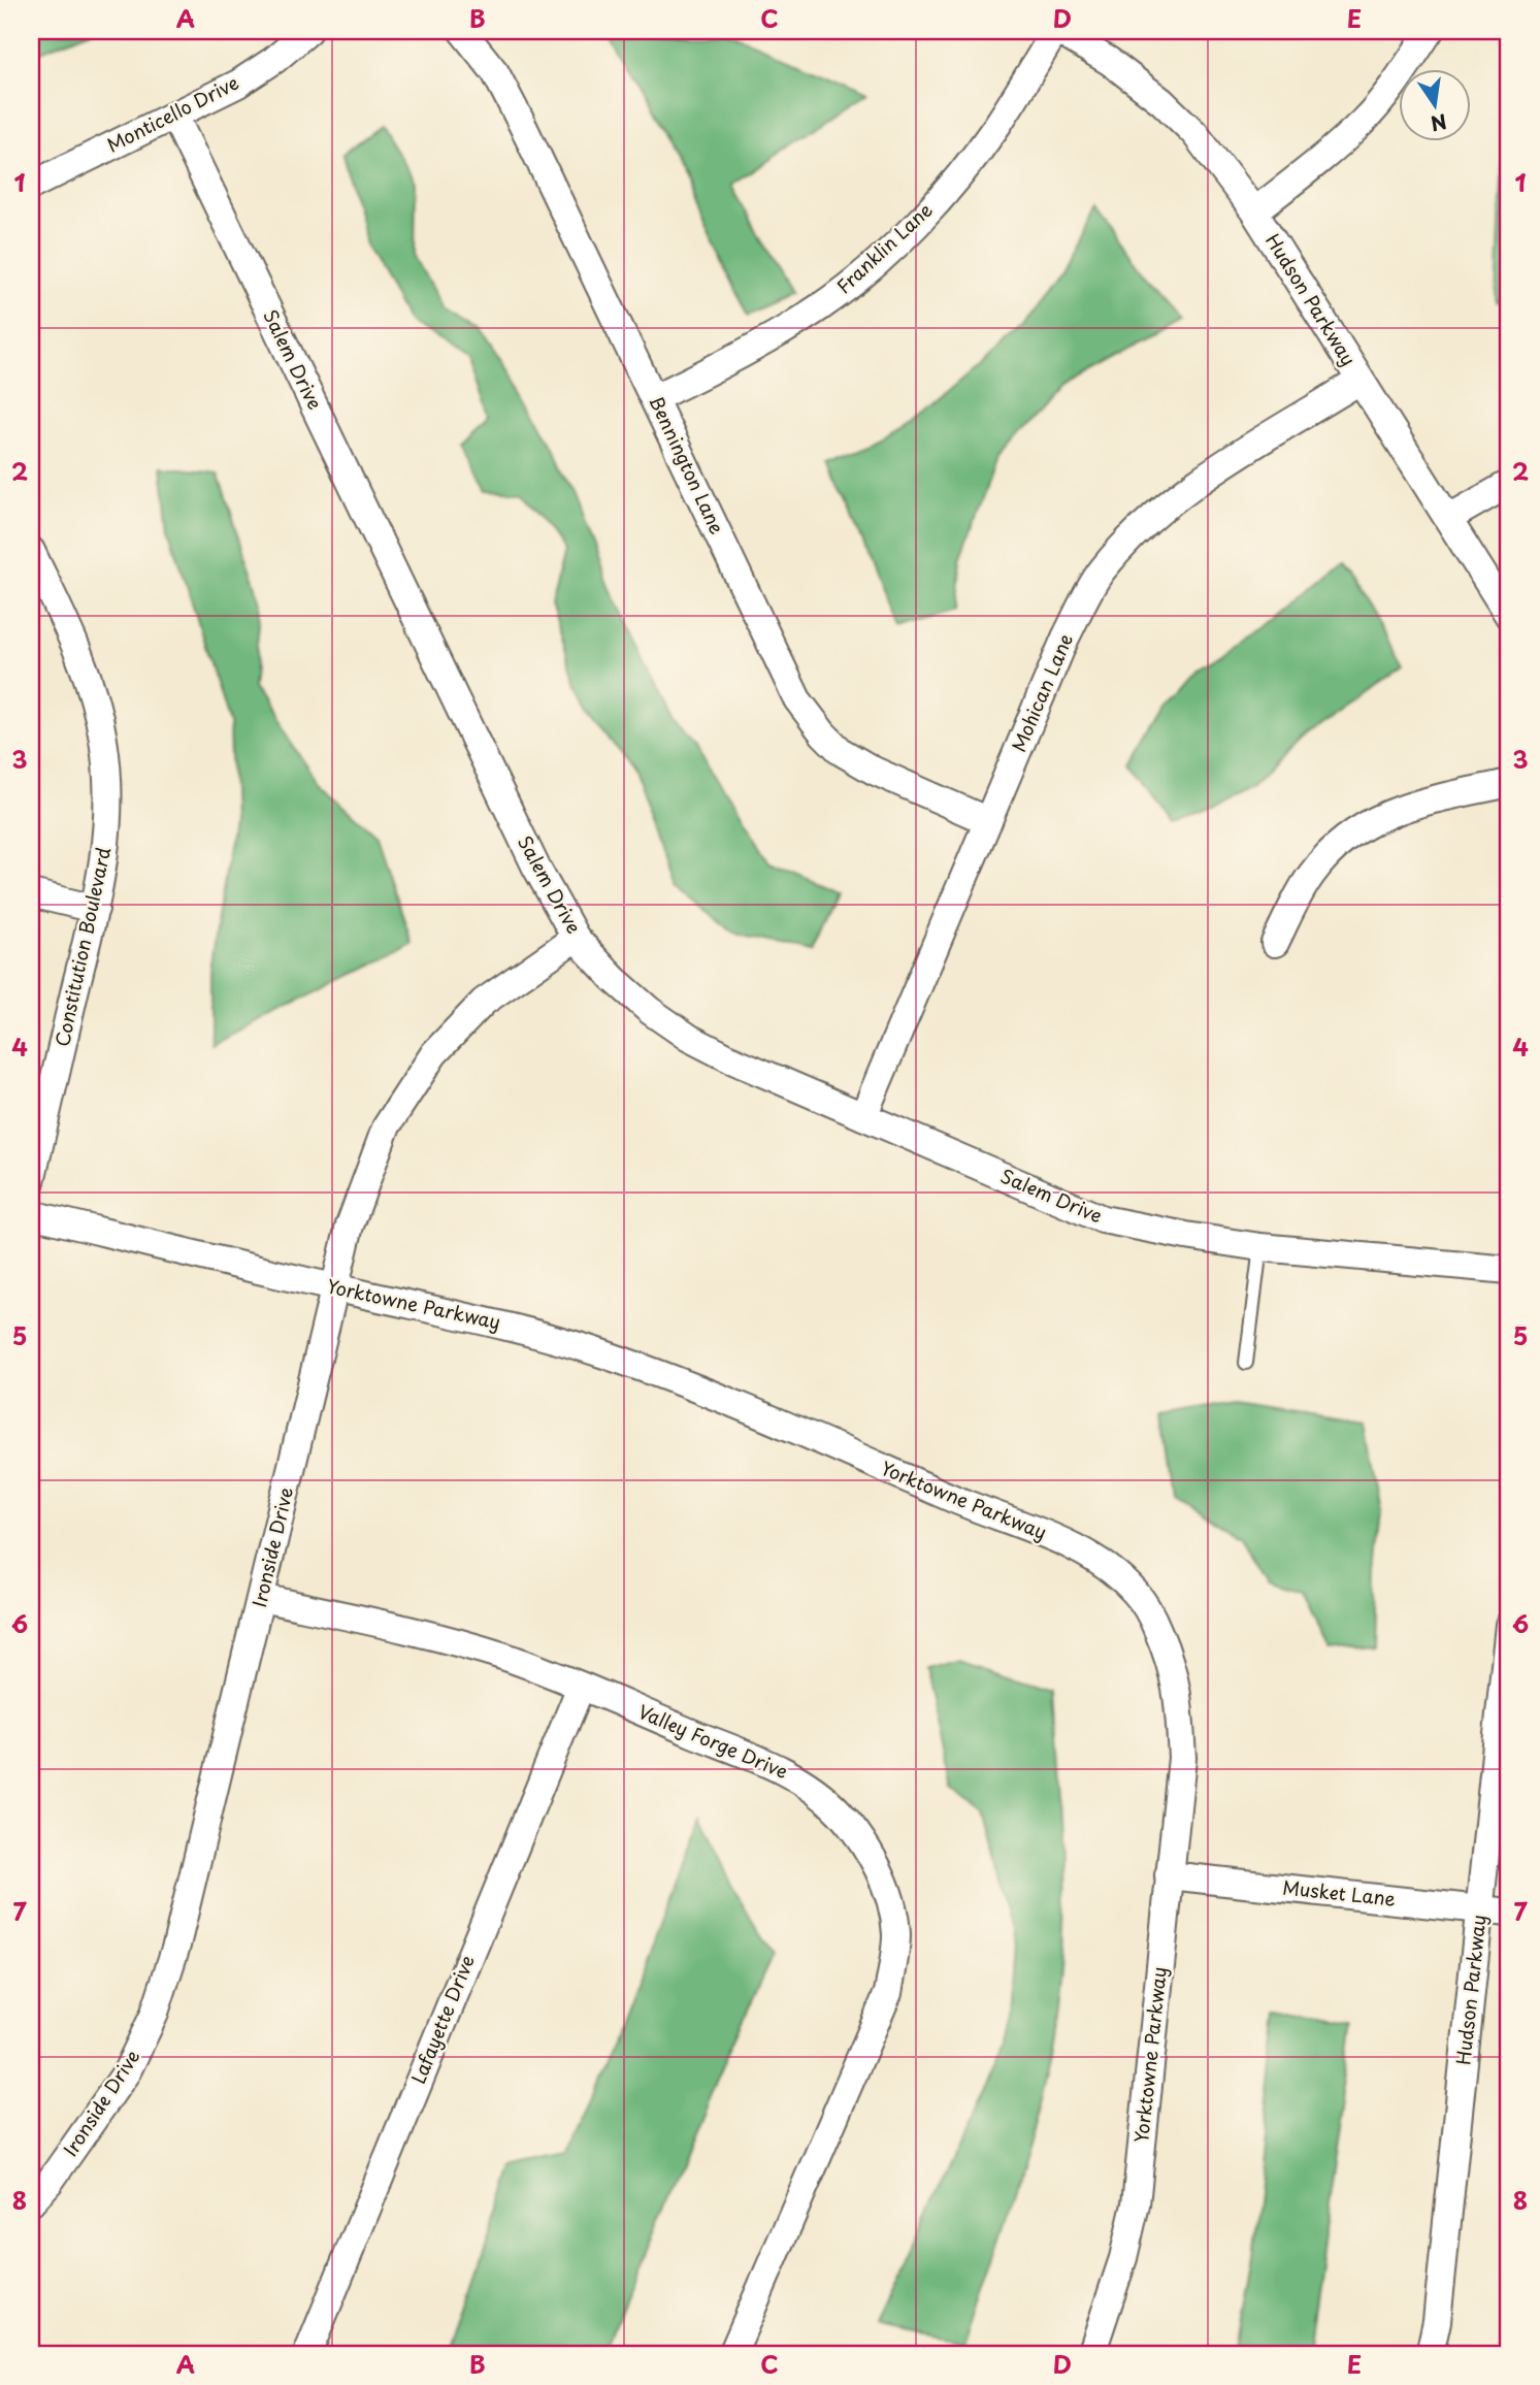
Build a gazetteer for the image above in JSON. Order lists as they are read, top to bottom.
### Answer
{
  "streets": {
    "street": [
      "Monticello Drive",
      "Franklin Lane",
      "Hudson Parkway",
      "Salem Drive",
      "Bennington Lane",
      "Mohican Lane",
      "Constitution Boulevard",
      "Yorktowne Parkway",
      "Ironside Drive",
      "Valley Forge Drive",
      "Musket Lane",
      "Lafayette Drive"
    ]
  },
  "crossings": [
    ["Monticello Drive", "Salem Drive"],
    ["Franklin Lane", "Hudson Parkway"],
    ["Franklin Lane", "Bennington Lane"],
    ["Hudson Parkway", "Mohican Lane"],
    ["Hudson Parkway", "Musket Lane"],
    ["Salem Drive", "Mohican Lane"],
    ["Salem Drive", "Ironside Drive"],
    ["Bennington Lane", "Mohican Lane"],
    ["Yorktowne Parkway", "Ironside Drive"],
    ["Yorktowne Parkway", "Musket Lane"],
    ["Ironside Drive", "Valley Forge Drive"],
    ["Valley Forge Drive", "Lafayette Drive"]
  ],
  "north": "bottom",
  "grid": {
    "columns": [
      "A",
      "B",
      "C",
      "D",
      "E"
    ],
    "rows": [
      "1",
      "2",
      "3",
      "4",
      "5",
      "6",
      "7",
      "8"
    ]
  }
}
